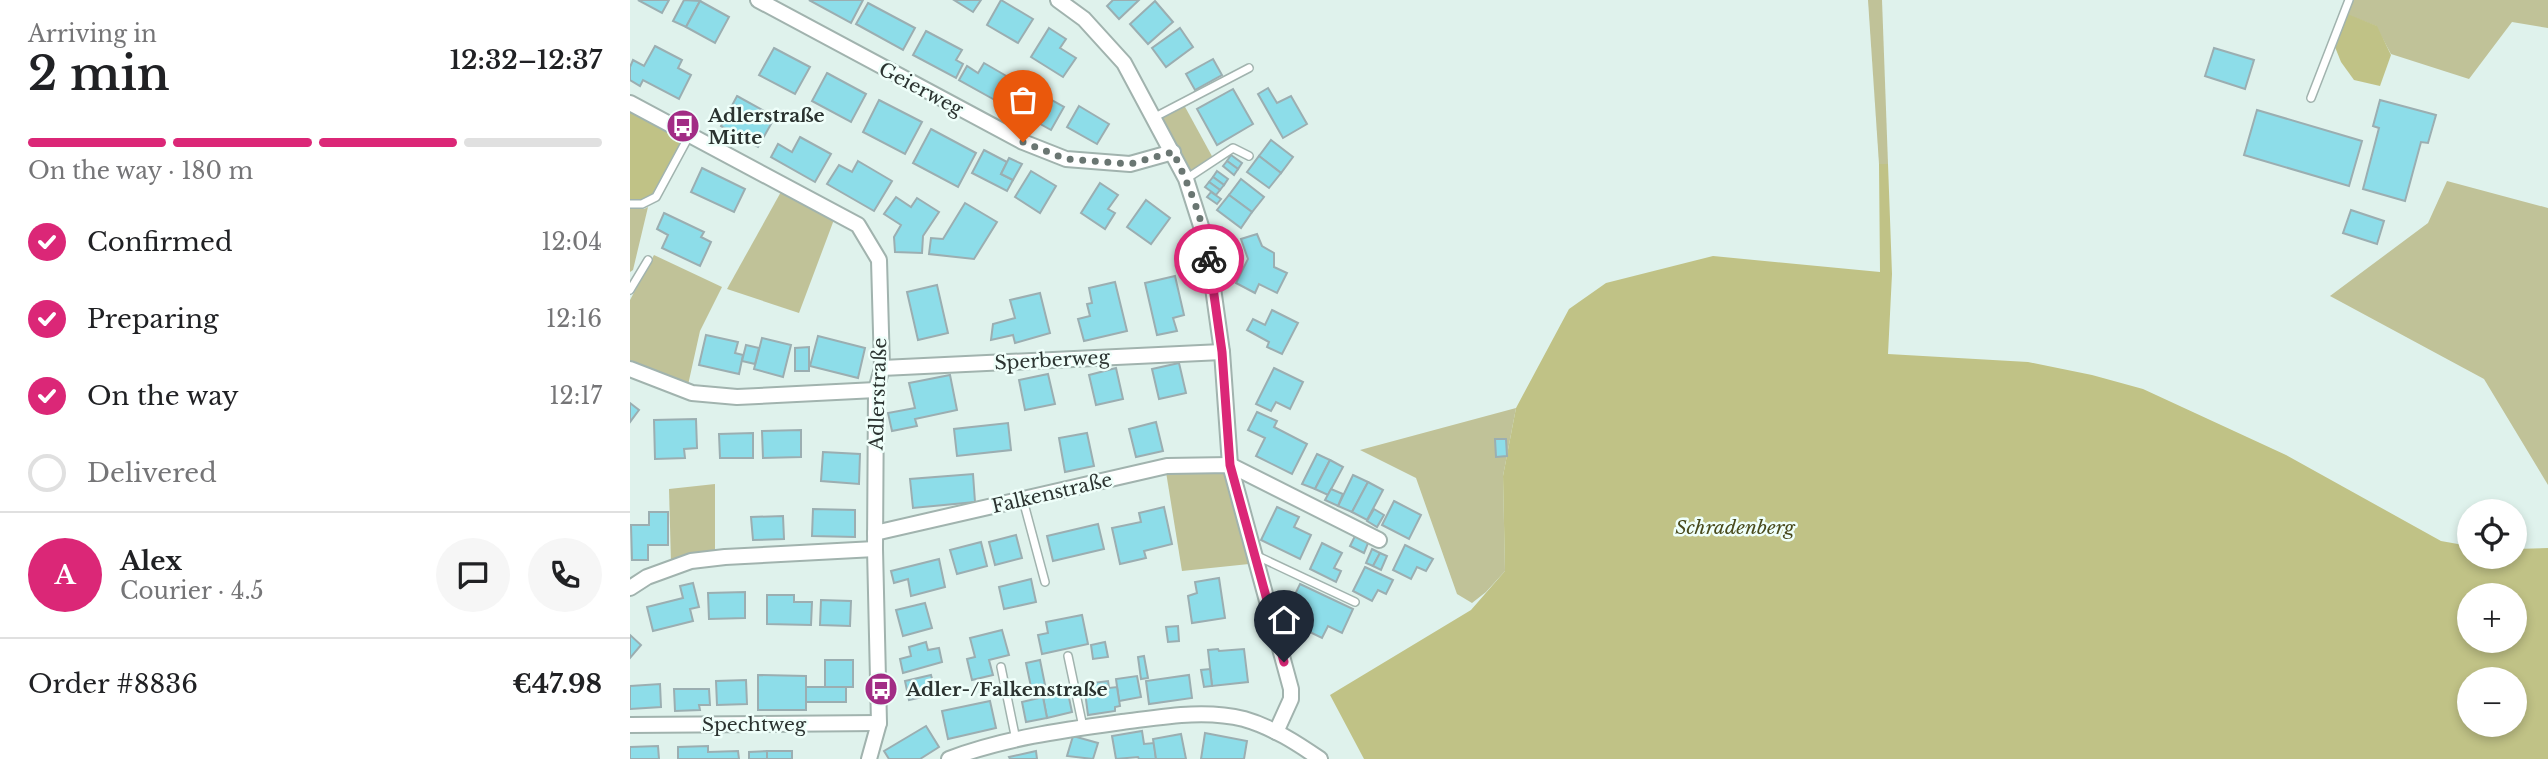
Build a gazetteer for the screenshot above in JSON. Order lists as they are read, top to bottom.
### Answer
{
  "streets": {
    "street": [
      "Geierweg",
      "Sperberweg",
      "Adlerstraße",
      "Falkenstraße",
      "Spechtweg"
    ]
  },
  "crossings": [
    ["Sperberweg", "Adlerstraße"],
    ["Adlerstraße", "Falkenstraße"],
    ["Adlerstraße", "Spechtweg"]
  ],
  "parks": ["Schradenberg"],
  "places": {
    "bus stop": ["Adlerstraße Mitte", "Adler-/Falkenstraße"]
  },
  "page": {
    "heading": ["2 min", "Arriving in", "12:32–12:37"],
    "panel": [
      "Alex",
      "Courier · 4.5",
      "Order #8836",
      "€47.98"
    ],
    "bar": "On the way · 180 m",
    "list": [
      ["Confirmed", "12:04"],
      ["Preparing", "12:16"],
      ["On the way", "12:17"],
      "Delivered"
    ],
    "map_buttons": ["+", "−"],
    "round": "A"
  }
}
